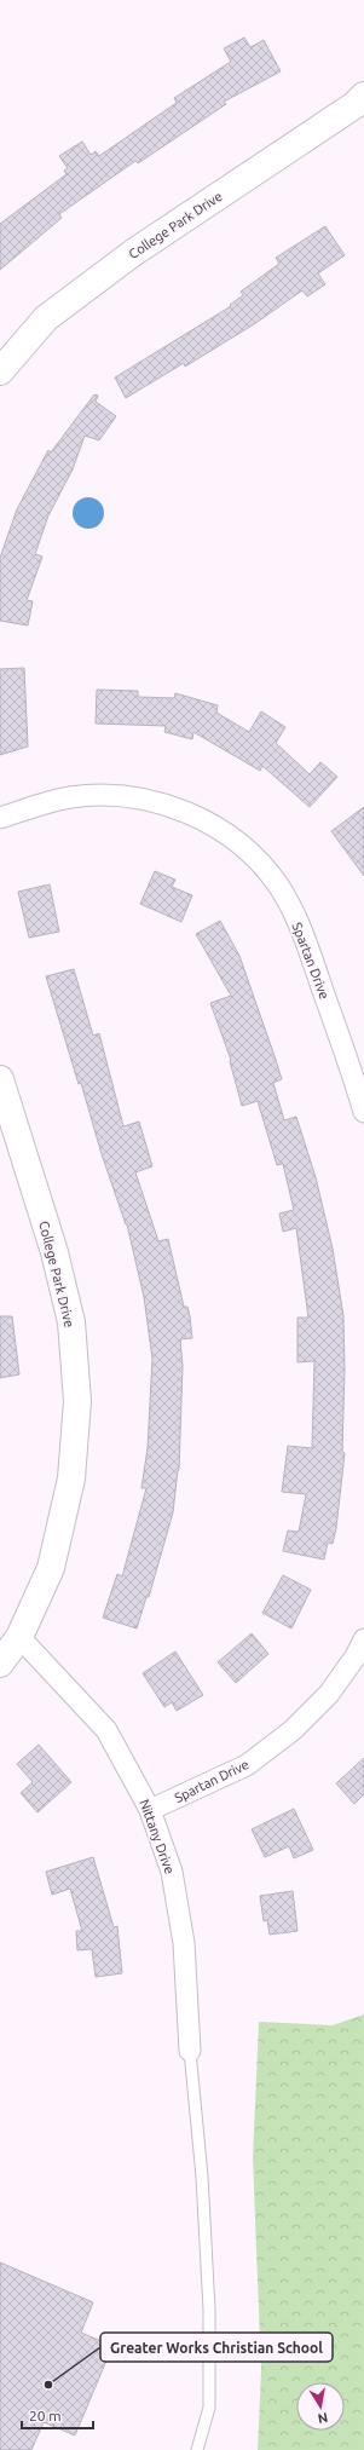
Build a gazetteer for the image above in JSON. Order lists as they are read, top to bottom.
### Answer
{
  "streets": {
    "street": ["College Park Drive", "Spartan Drive", "Nittany Drive"]
  },
  "crossings": [
    ["College Park Drive", "Nittany Drive"],
    ["Spartan Drive", "Nittany Drive"]
  ],
  "places": ["Greater Works Christian School"],
  "scale_bar": "20 m",
  "north": "bottom"
}
